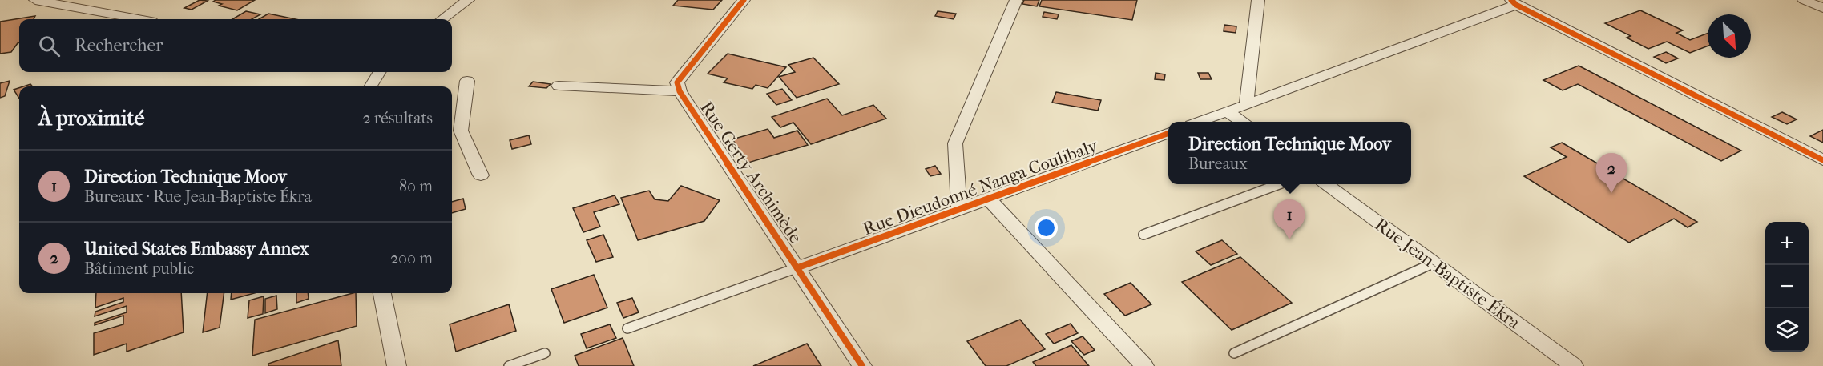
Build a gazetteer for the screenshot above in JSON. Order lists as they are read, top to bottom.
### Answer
{
  "streets": {
    "street": ["Rue Gerty Archimède", "Rue Dieudonné Nanga Coulibaly", "Rue Jean-Baptiste Ékra"]
  },
  "crossings": [
    ["Rue Gerty Archimède", "Rue Dieudonné Nanga Coulibaly"]
  ],
  "north": "bottom right",
  "page": {
    "search": "Rechercher",
    "heading": ["À proximité", "2 résultats"],
    "popup": ["Direction Technique Moov", "Bureaux"],
    "list": [
      {
        "mark": "1",
        "name": "Direction Technique Moov",
        "note": "Bureaux · Rue Jean-Baptiste Ékra",
        "value": "80 m"
      },
      {
        "mark": "2",
        "name": "United States Embassy Annex",
        "note": "Bâtiment public",
        "value": "200 m"
      }
    ],
    "pins": ["2", "1"],
    "map_buttons": ["+", "−"]
  }
}
